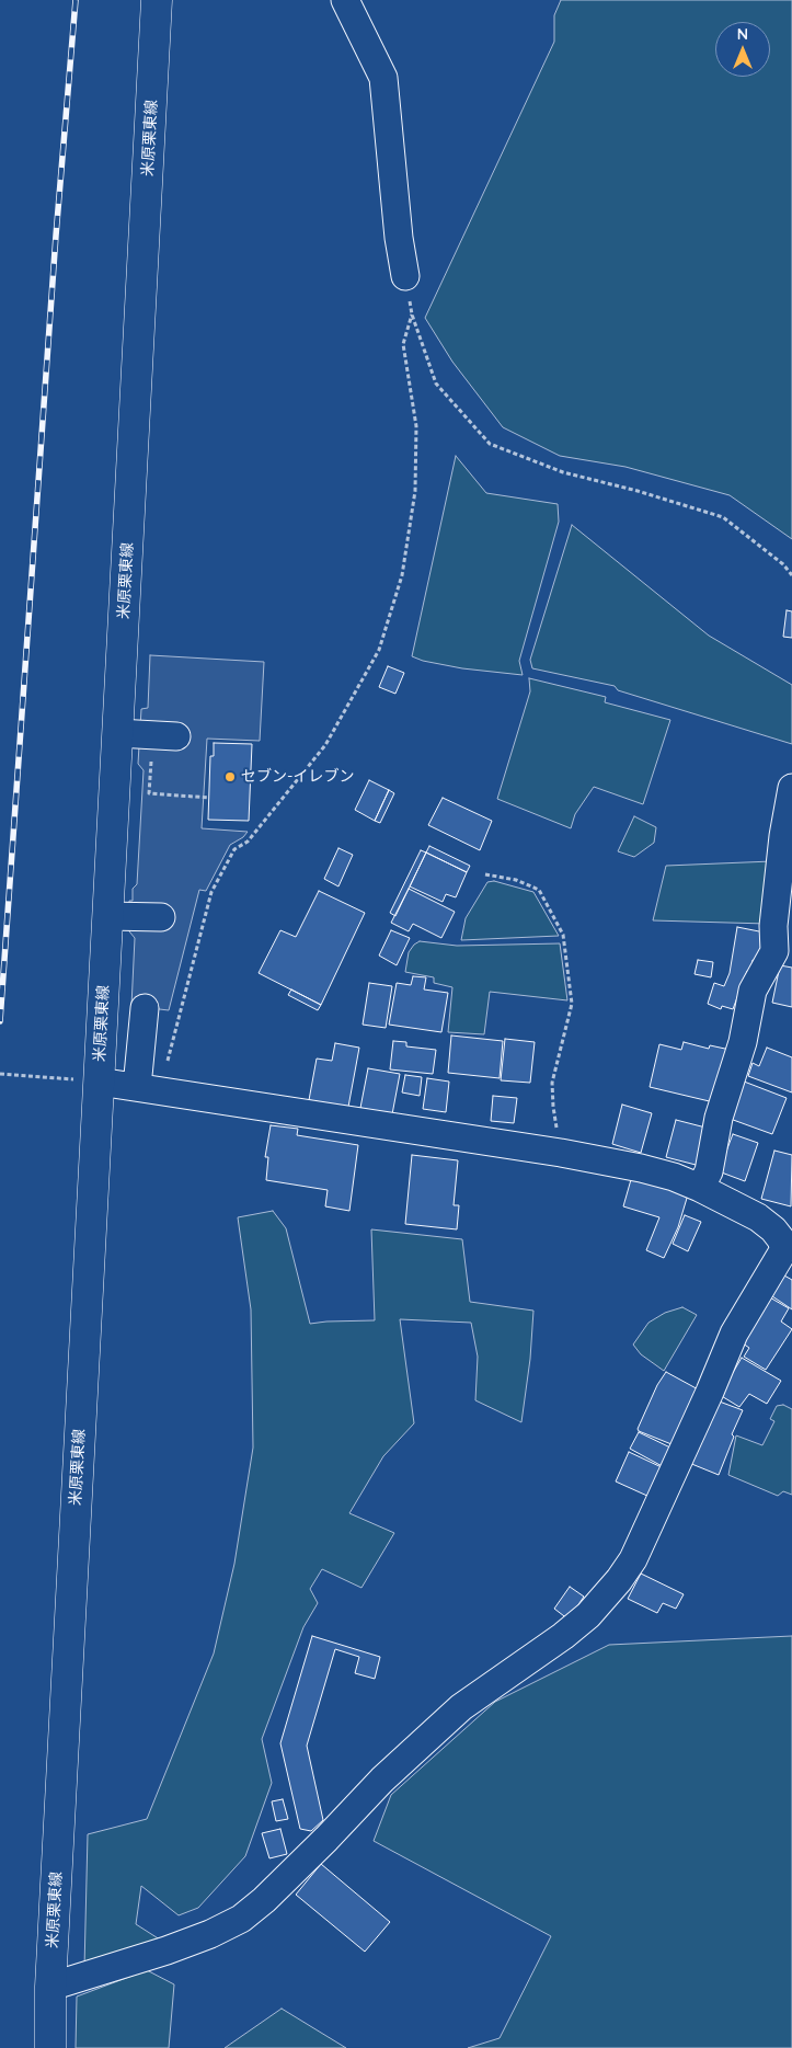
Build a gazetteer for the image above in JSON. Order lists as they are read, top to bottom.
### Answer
{
  "streets": {
    "main road": ["米原栗東線"]
  },
  "places": ["セブン-イレブン"],
  "north": "top"
}
